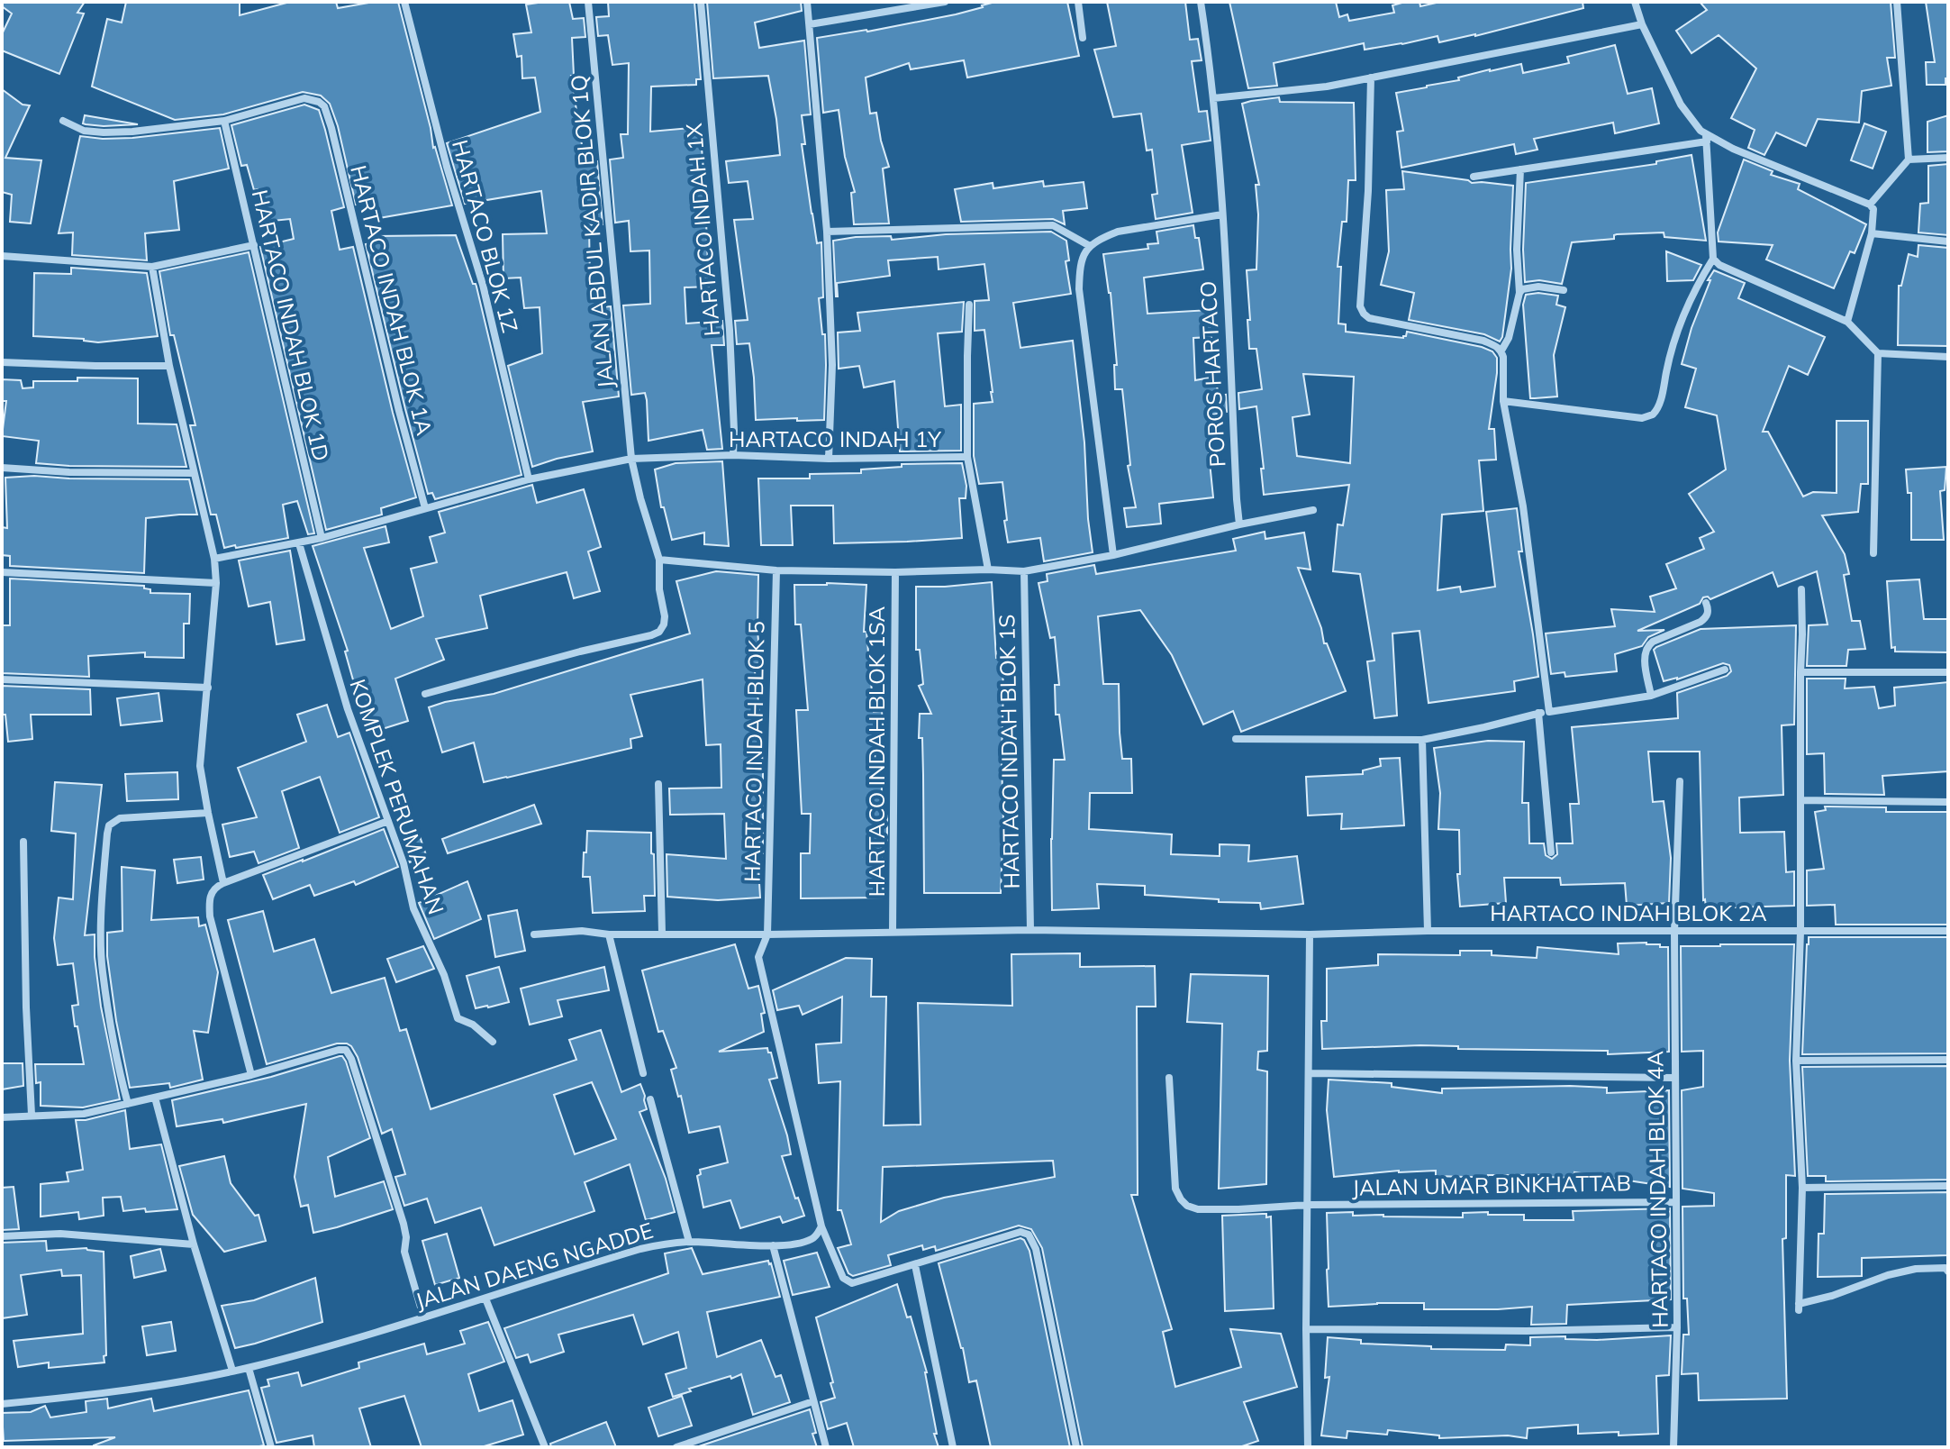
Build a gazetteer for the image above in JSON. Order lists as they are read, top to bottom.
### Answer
{
  "streets": {
    "street": [
      "HARTACO INDAH 1X",
      "JALAN ABDUL KADIR BLOK 1Q",
      "HARTACO BLOK 1Z",
      "HARTACO INDAH BLOK 1A",
      "HARTACO INDAH BLOK 1D",
      "POROS HARTACO",
      "HARTACO INDAH 1Y",
      "HARTACO INDAH BLOK 5",
      "HARTACO INDAH BLOK 1SA",
      "HARTACO INDAH BLOK 1S",
      "KOMPLEK PERUMAHAN",
      "HARTACO INDAH BLOK 2A",
      "JALAN UMAR BINKHATTAB",
      "HARTACO INDAH BLOK 4A",
      "JALAN DAENG NGADDE"
    ]
  },
  "crossings": [
    ["HARTACO INDAH 1X", "HARTACO INDAH 1Y"],
    ["JALAN ABDUL KADIR BLOK 1Q", "HARTACO INDAH 1Y"],
    ["HARTACO BLOK 1Z", "HARTACO INDAH 1Y"],
    ["HARTACO INDAH BLOK 1A", "HARTACO INDAH BLOK 1D"],
    ["HARTACO INDAH BLOK 1A", "HARTACO INDAH 1Y"],
    ["HARTACO INDAH BLOK 1D", "HARTACO INDAH 1Y"],
    ["HARTACO INDAH 1Y", "KOMPLEK PERUMAHAN"],
    ["HARTACO INDAH BLOK 5", "HARTACO INDAH BLOK 2A"],
    ["HARTACO INDAH BLOK 1SA", "HARTACO INDAH BLOK 2A"],
    ["HARTACO INDAH BLOK 1S", "HARTACO INDAH BLOK 2A"],
    ["HARTACO INDAH BLOK 2A", "HARTACO INDAH BLOK 4A"],
    ["JALAN UMAR BINKHATTAB", "HARTACO INDAH BLOK 4A"]
  ]
}
